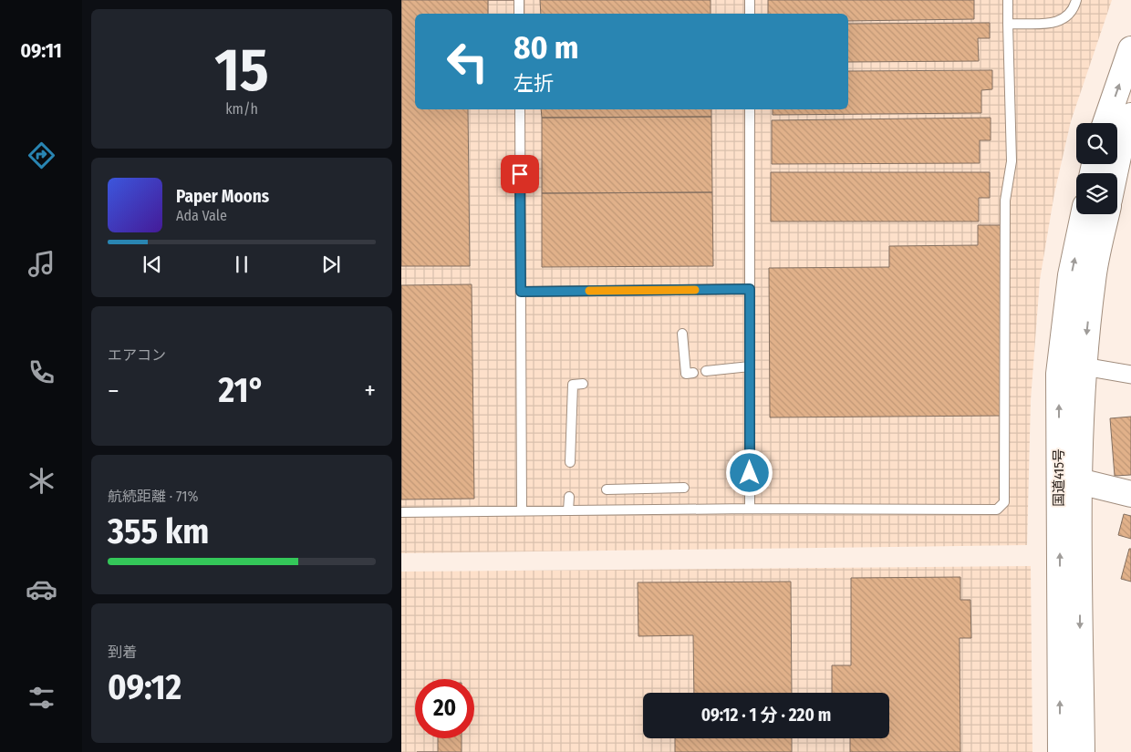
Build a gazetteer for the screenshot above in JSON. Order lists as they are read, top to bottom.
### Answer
{
  "streets": {
    "main road": ["国道415号"]
  },
  "page": {
    "tabs": "09:11",
    "tile": [
      ["15", "km/h"],
      "エアコン",
      ["航続距離 · 71%", "355 km"],
      ["到着", "09:12"]
    ],
    "turn": ["80 m", "左折"],
    "song": ["Paper Moons", "Ada Vale"],
    "heat": ["−", "21°", "+"],
    "limit": "20",
    "trip": "09:12 · 1 分 · 220 m"
  }
}
